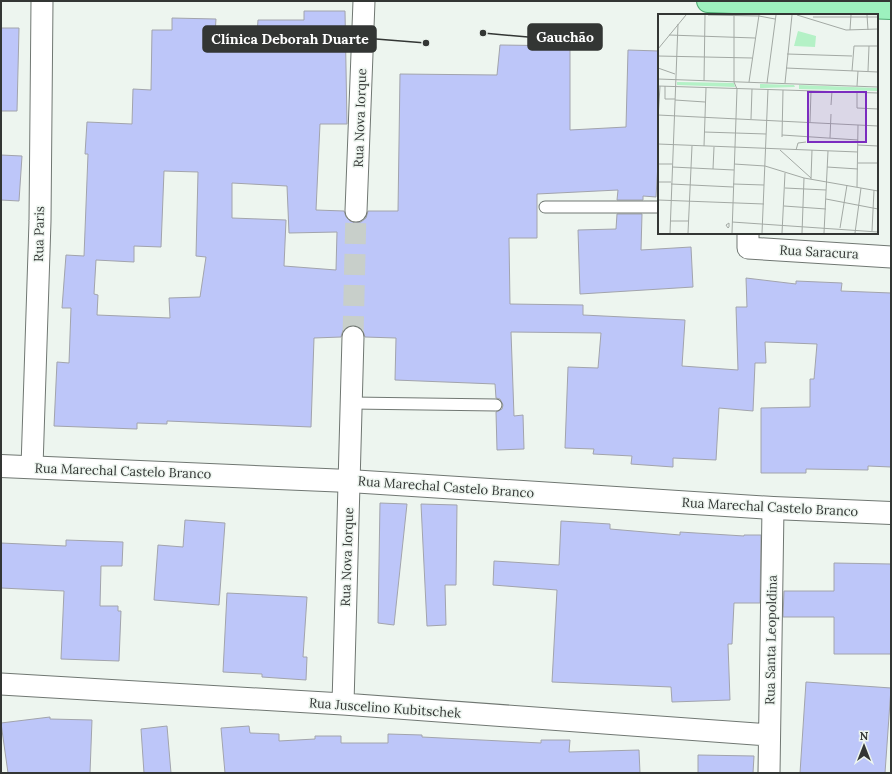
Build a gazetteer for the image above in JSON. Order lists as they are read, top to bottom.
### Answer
{
  "streets": {
    "street": [
      "Rua Nova Iorque",
      "Rua Paris",
      "Rua Saracura",
      "Rua Marechal Castelo Branco",
      "Rua Santa Leopoldina",
      "Rua Juscelino Kubitschek"
    ]
  },
  "crossings": [
    ["Rua Nova Iorque", "Rua Marechal Castelo Branco"],
    ["Rua Nova Iorque", "Rua Juscelino Kubitschek"],
    ["Rua Paris", "Rua Marechal Castelo Branco"],
    ["Rua Marechal Castelo Branco", "Rua Santa Leopoldina"],
    ["Rua Santa Leopoldina", "Rua Juscelino Kubitschek"]
  ],
  "places": ["Gauchão", "Clínica Deborah Duarte"],
  "north": "top"
}
